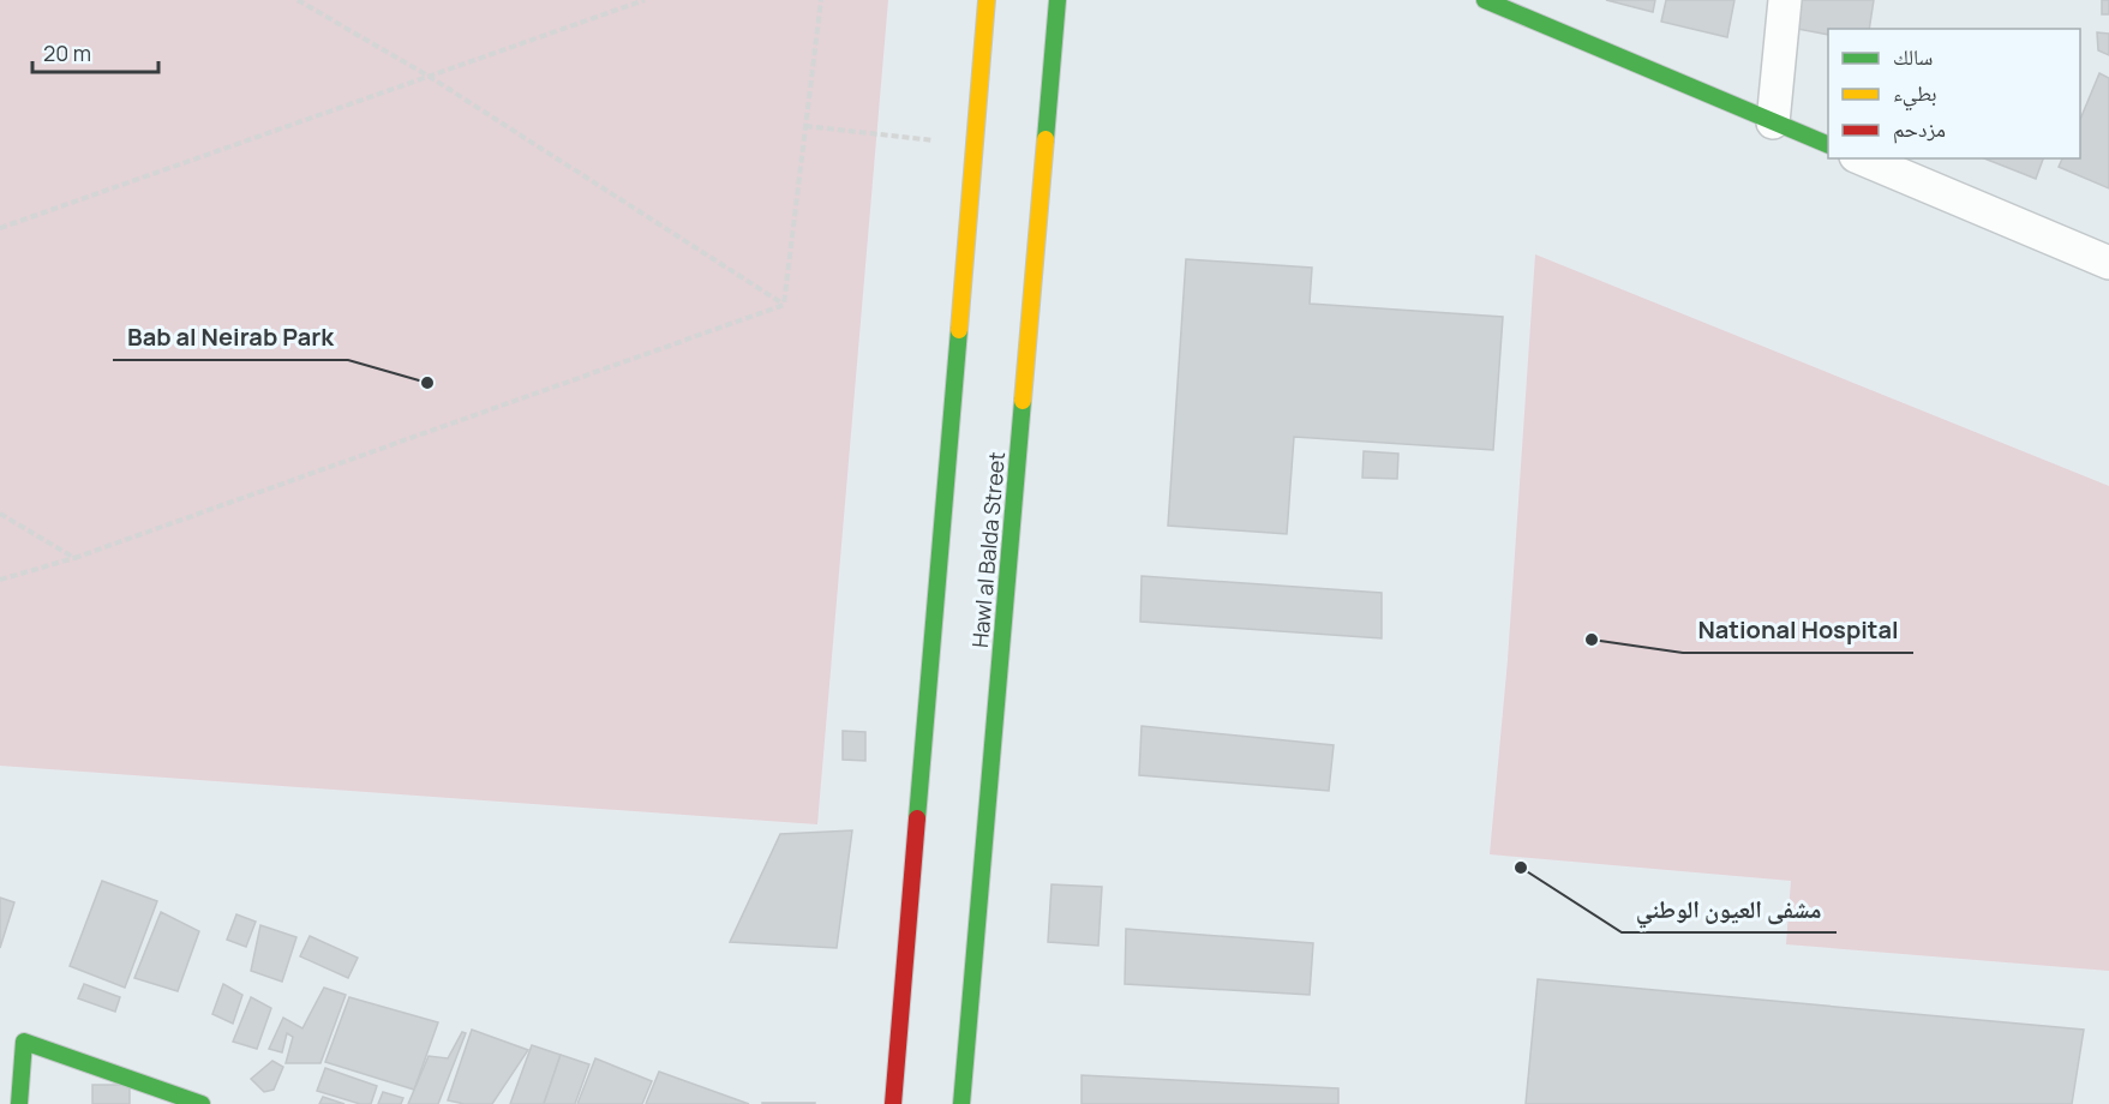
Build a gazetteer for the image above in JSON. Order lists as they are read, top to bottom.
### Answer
{
  "streets": {
    "main road": ["Hawl al Balda Street"]
  },
  "places": ["Bab al Neirab Park", "National Hospital", "مشفى العيون الوطني"],
  "legend": ["سالك", "بطيء", "مزدحم"],
  "scale_bar": "20 m"
}
